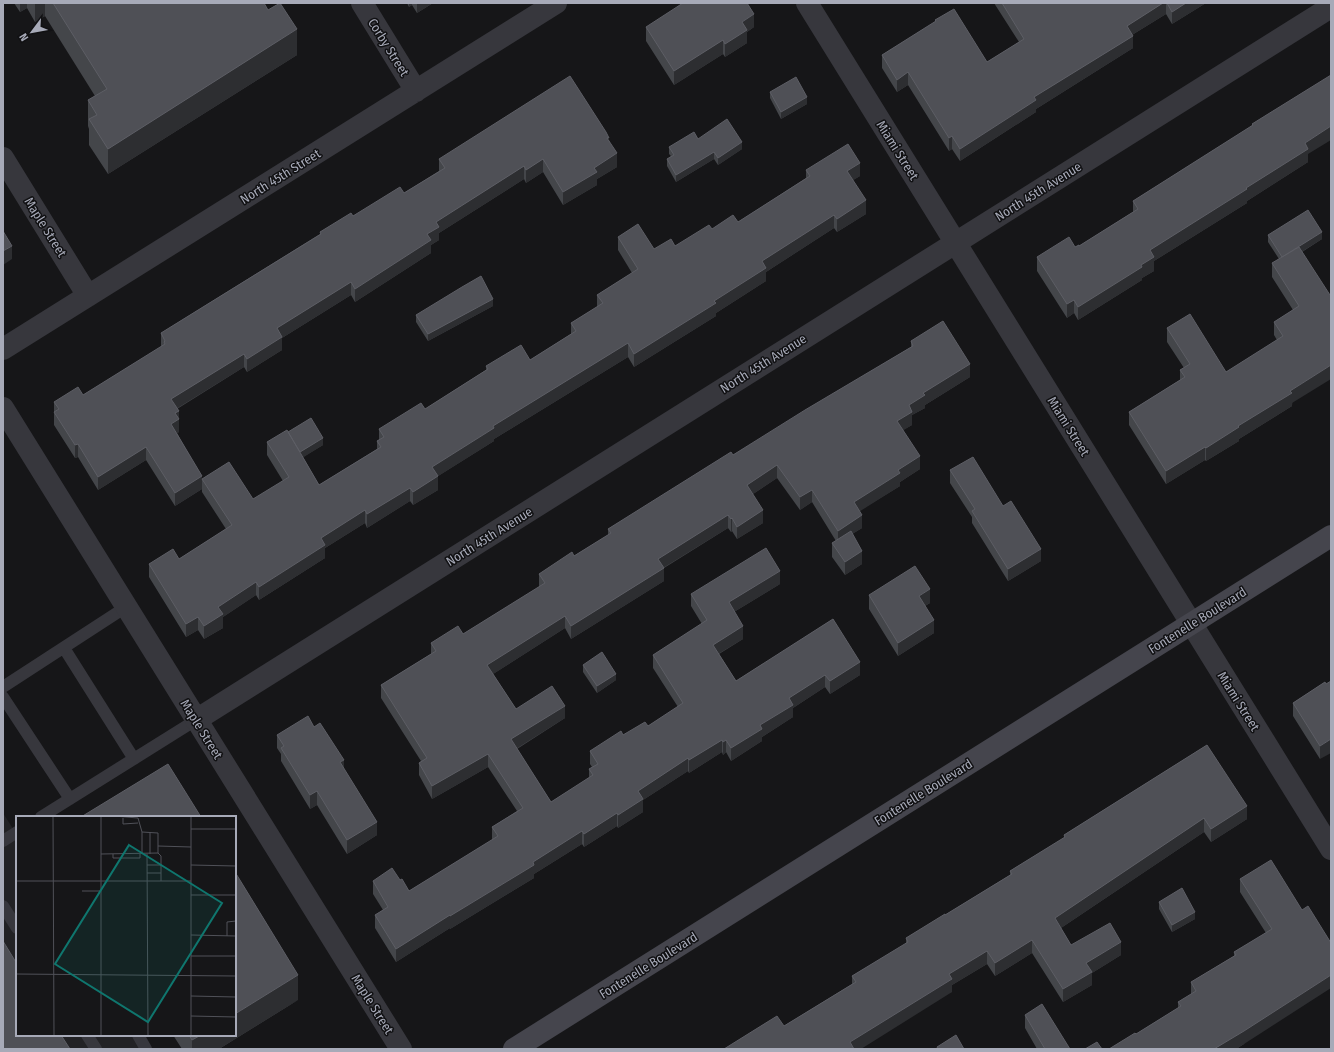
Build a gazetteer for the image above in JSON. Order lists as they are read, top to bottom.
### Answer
{
  "streets": {
    "main road": ["Fontenelle Boulevard"],
    "street": [
      "Corby Street",
      "Miami Street",
      "North 45th Street",
      "North 45th Avenue",
      "Maple Street"
    ]
  },
  "crossings": [
    ["Corby Street", "North 45th Street"],
    ["Miami Street", "North 45th Avenue"],
    ["Miami Street", "Fontenelle Boulevard"],
    ["North 45th Street", "Maple Street"],
    ["North 45th Avenue", "Maple Street"]
  ],
  "north": "bottom left"
}
